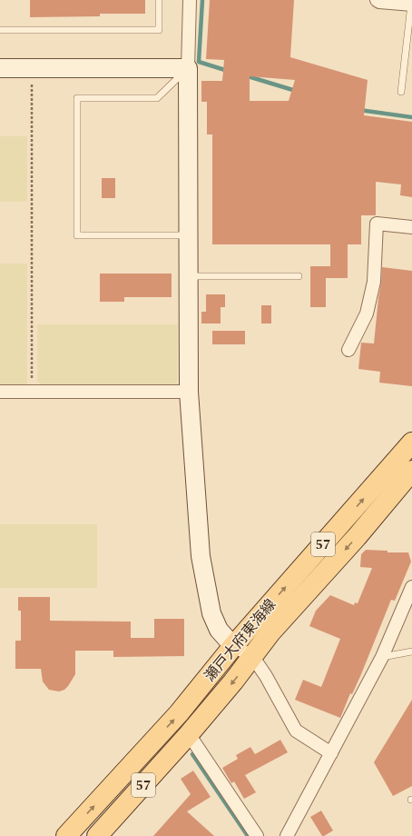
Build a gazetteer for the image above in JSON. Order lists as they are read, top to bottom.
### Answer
{
  "streets": {
    "main road": ["57", "瀬戸大府東海線"]
  }
}
